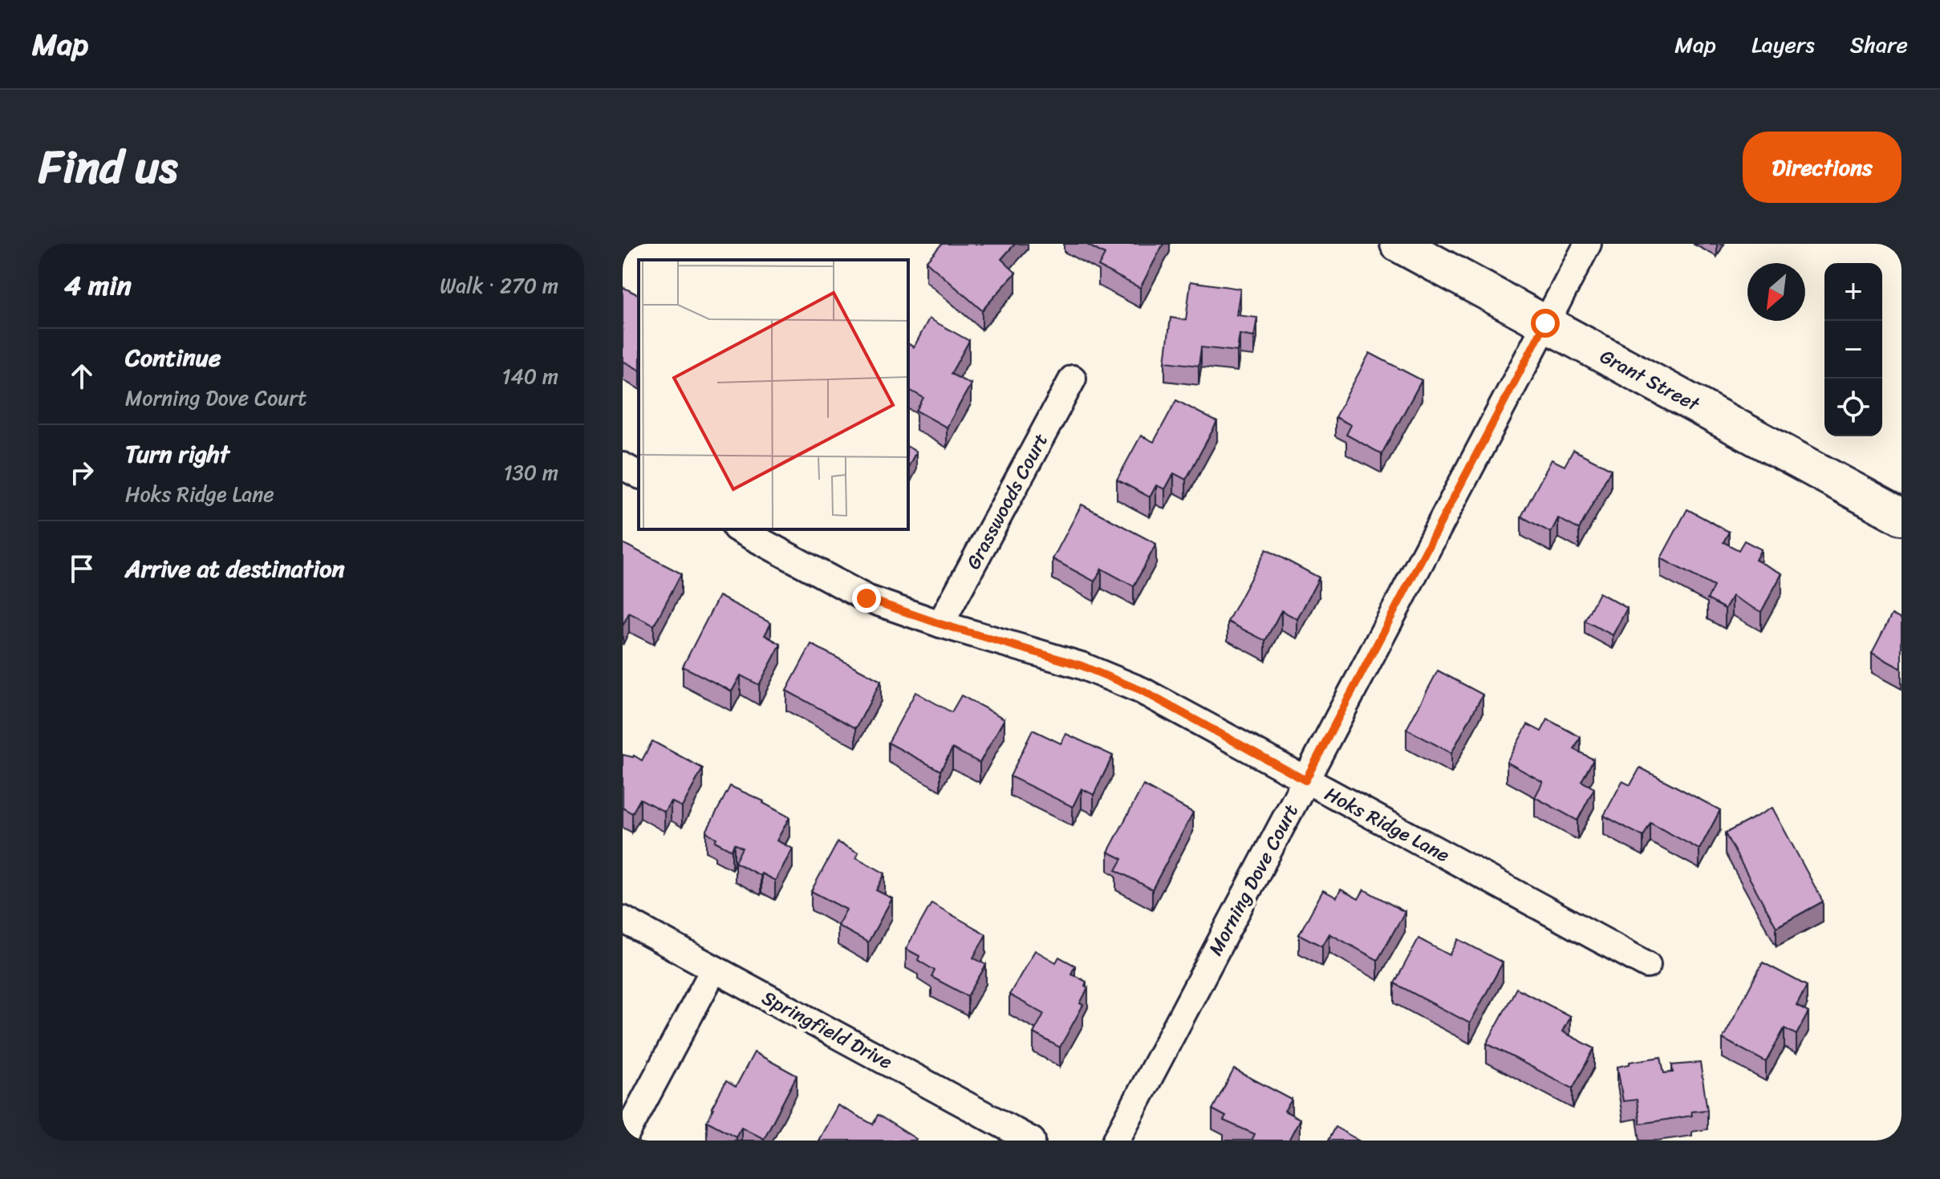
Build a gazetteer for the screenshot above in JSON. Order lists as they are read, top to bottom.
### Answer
{
  "streets": {
    "street": [
      "Grant Street",
      "Grasswoods Court",
      "Hoks Ridge Lane",
      "Morning Dove Court",
      "Springfield Drive"
    ]
  },
  "crossings": [
    ["Grant Street", "Morning Dove Court"],
    ["Grasswoods Court", "Hoks Ridge Lane"],
    ["Hoks Ridge Lane", "Morning Dove Court"]
  ],
  "north": "bottom left",
  "page": {
    "header": "Map",
    "nav": ["Map", "Layers", "Share"],
    "title": "Find us",
    "buttons": "Directions",
    "heading": ["4 min", "Walk · 270 m"],
    "map_buttons": ["+", "−"],
    "list": [
      ["Continue", "Morning Dove Court", "140 m"],
      ["Turn right", "Hoks Ridge Lane", "130 m"],
      "Arrive at destination"
    ]
  }
}
